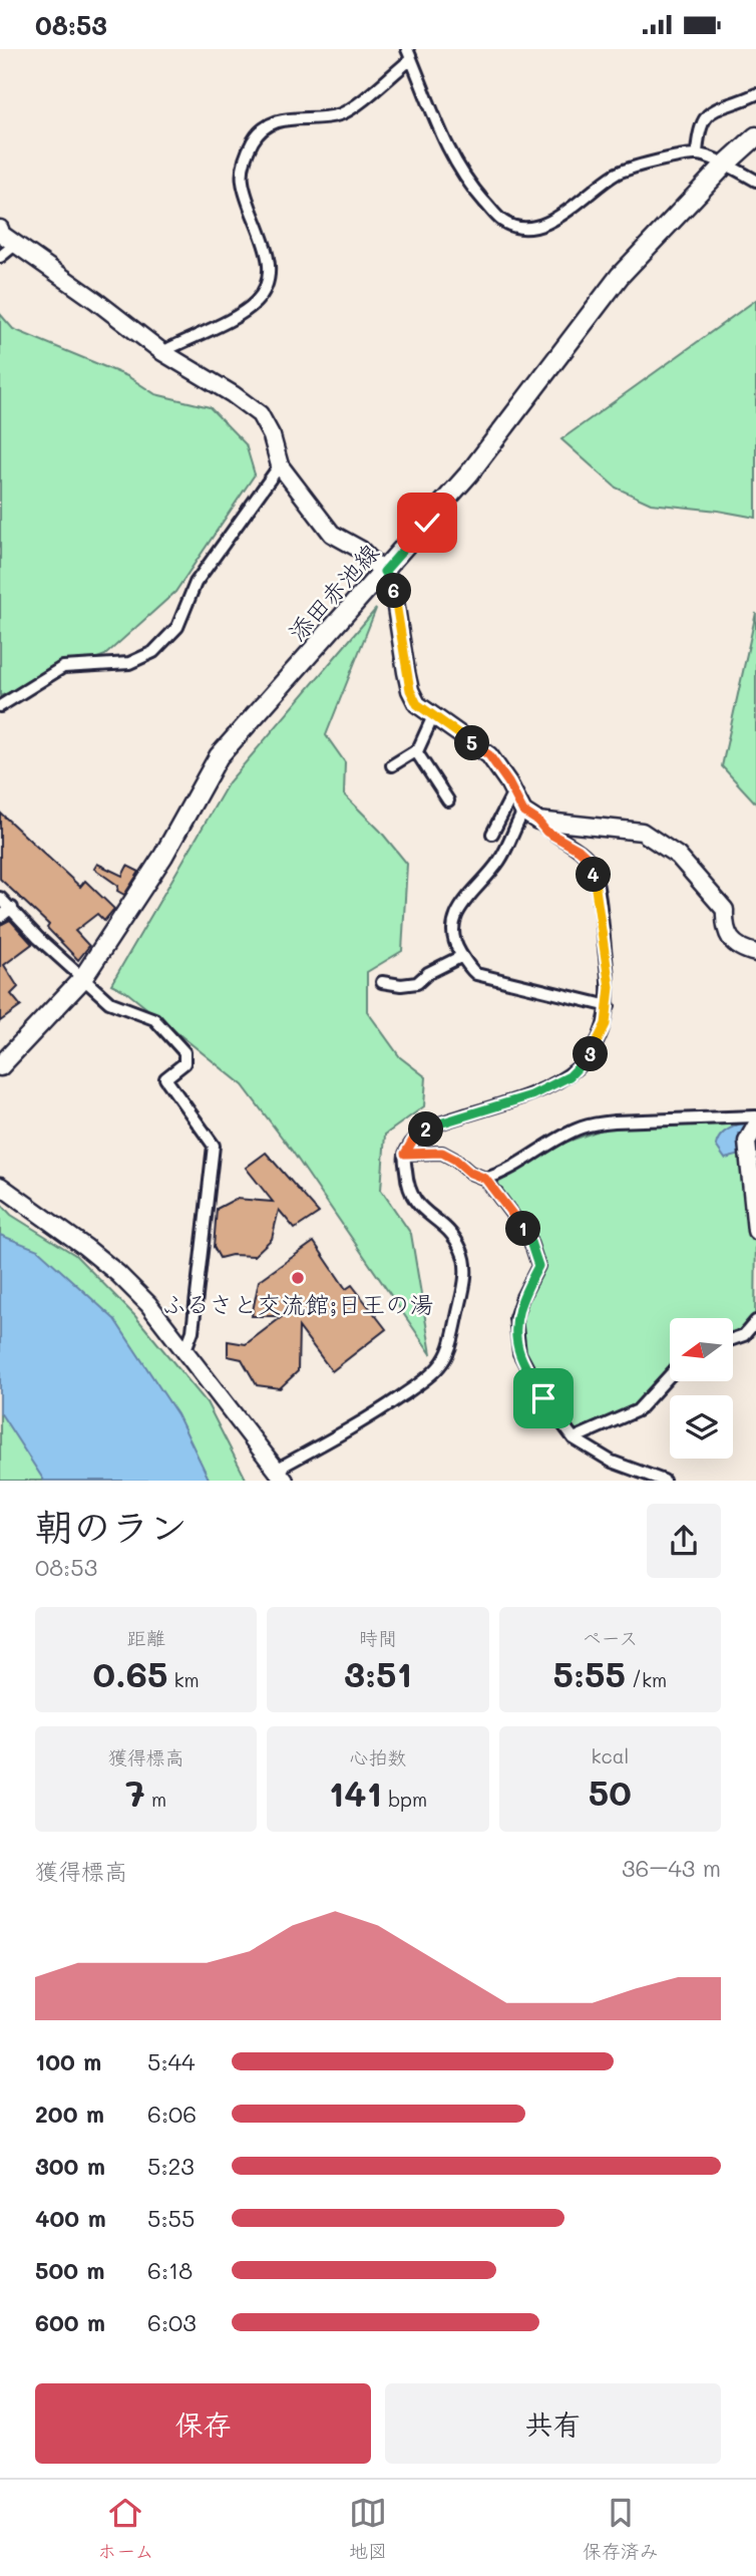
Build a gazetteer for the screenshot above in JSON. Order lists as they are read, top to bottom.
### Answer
{
  "streets": {
    "main road": ["添田赤池線"]
  },
  "places": ["ふるさと交流館;日王の湯"],
  "north": "left",
  "page": {
    "status": "08:53",
    "pins": [
      "6",
      "5",
      "4",
      "3",
      "2",
      "1"
    ],
    "heading": ["朝のラン", "08:53"],
    "stats": [
      ["距離", "0.65 km"],
      ["時間", "3:51"],
      ["ペース", "5:55 /km"],
      ["獲得標高", "7 m"],
      ["心拍数", "141 bpm"],
      ["kcal", "50"]
    ],
    "chart": ["獲得標高", "36–43 m"],
    "list": [
      {
        "name": "100 m",
        "note": "5:44"
      },
      {
        "name": "200 m",
        "note": "6:06"
      },
      {
        "name": "300 m",
        "note": "5:23"
      },
      {
        "name": "400 m",
        "note": "5:55"
      },
      {
        "name": "500 m",
        "note": "6:18"
      },
      {
        "name": "600 m",
        "note": "6:03"
      }
    ],
    "buttons": ["保存", "共有"],
    "tabs": ["ホーム", "地図", "保存済み"]
  }
}
